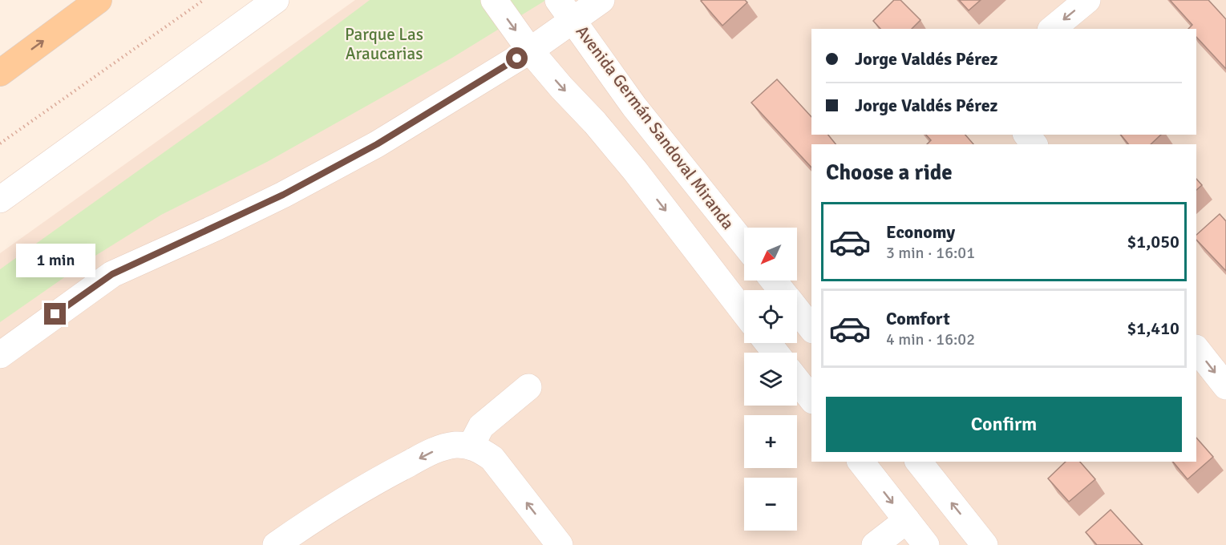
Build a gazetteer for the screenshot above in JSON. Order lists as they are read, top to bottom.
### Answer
{
  "streets": {
    "street": ["Avenida Germán Sandoval Miranda"]
  },
  "parks": ["Parque Las Araucarias"],
  "north": "bottom left",
  "page": {
    "banner": ["Jorge Valdés Pérez", "Jorge Valdés Pérez"],
    "heading": "Choose a ride",
    "list": [
      {
        "name": "Economy",
        "note": "3 min · 16:01",
        "value": "$1,050"
      },
      {
        "name": "Comfort",
        "note": "4 min · 16:02",
        "value": "$1,410"
      }
    ],
    "map_buttons": ["+", "−"],
    "bubble": "1 min",
    "buttons": "Confirm"
  }
}
